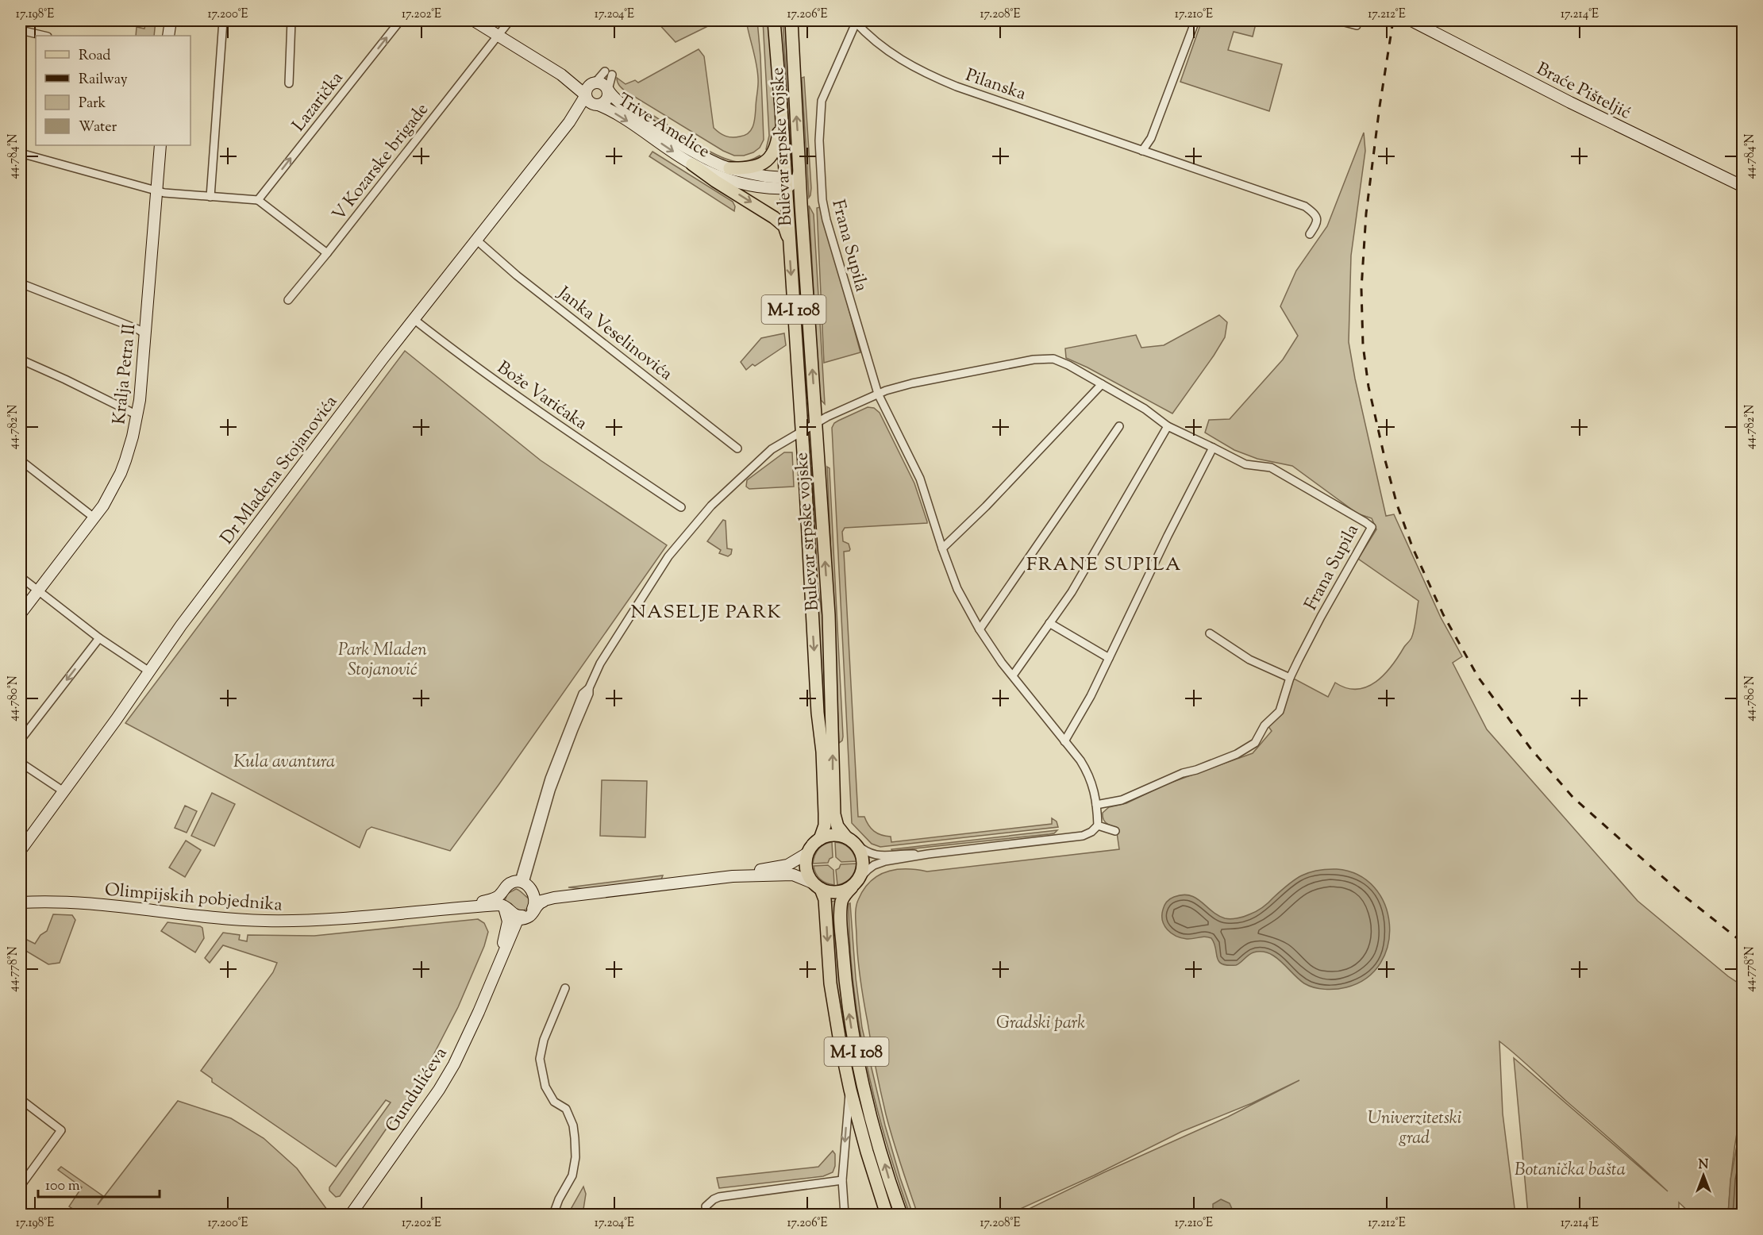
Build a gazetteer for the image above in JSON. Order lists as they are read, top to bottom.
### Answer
{
  "streets": {
    "main road": ["Bulevar srpske vojske", "M-I 108"],
    "street": [
      "Pilanska",
      "Braće Pišteljić",
      "Lazarička",
      "Trive Amelice",
      "V Kozarske brigade",
      "Frana Supila",
      "Janka Veselinovića",
      "Kralja Petra II",
      "Bože Varićaka",
      "Dr Mladena Stojanovića",
      "Olimpijskih pobjednika",
      "Gundulićeva"
    ]
  },
  "crossings": [
    ["Pilanska", "Frana Supila"],
    ["Trive Amelice", "Bulevar srpske vojske"],
    ["Trive Amelice", "V Kozarske brigade"],
    ["Trive Amelice", "Dr Mladena Stojanovića"],
    ["Bulevar srpske vojske", "Frana Supila"],
    ["Bulevar srpske vojske", "M-I 108"],
    ["Bulevar srpske vojske", "Olimpijskih pobjednika"],
    ["Frana Supila", "Olimpijskih pobjednika"],
    ["Frana Supila", "Gundulićeva"],
    ["M-I 108", "Olimpijskih pobjednika"],
    ["Janka Veselinovića", "Dr Mladena Stojanovića"],
    ["Bože Varićaka", "Dr Mladena Stojanovića"],
    ["Olimpijskih pobjednika", "Gundulićeva"]
  ],
  "one_way": ["Lazarička"],
  "districts": ["FRANE SUPILA", "NASELJE PARK"],
  "parks": [
    "Park Mladen Stojanović",
    "Kula avantura",
    "Gradski park",
    "Univerzitetski grad",
    "Botanička bašta"
  ],
  "legend": [
    "Road",
    "Railway",
    "Park",
    "Water"
  ],
  "scale_bar": "100 m",
  "north": "top",
  "coordinates": [
    "17.198°E",
    "17.200°E",
    "17.202°E",
    "17.204°E",
    "17.206°E",
    "17.208°E",
    "17.210°E",
    "17.212°E",
    "17.214°E",
    "44.784°N",
    "44.782°N",
    "44.780°N",
    "44.778°N"
  ]
}
